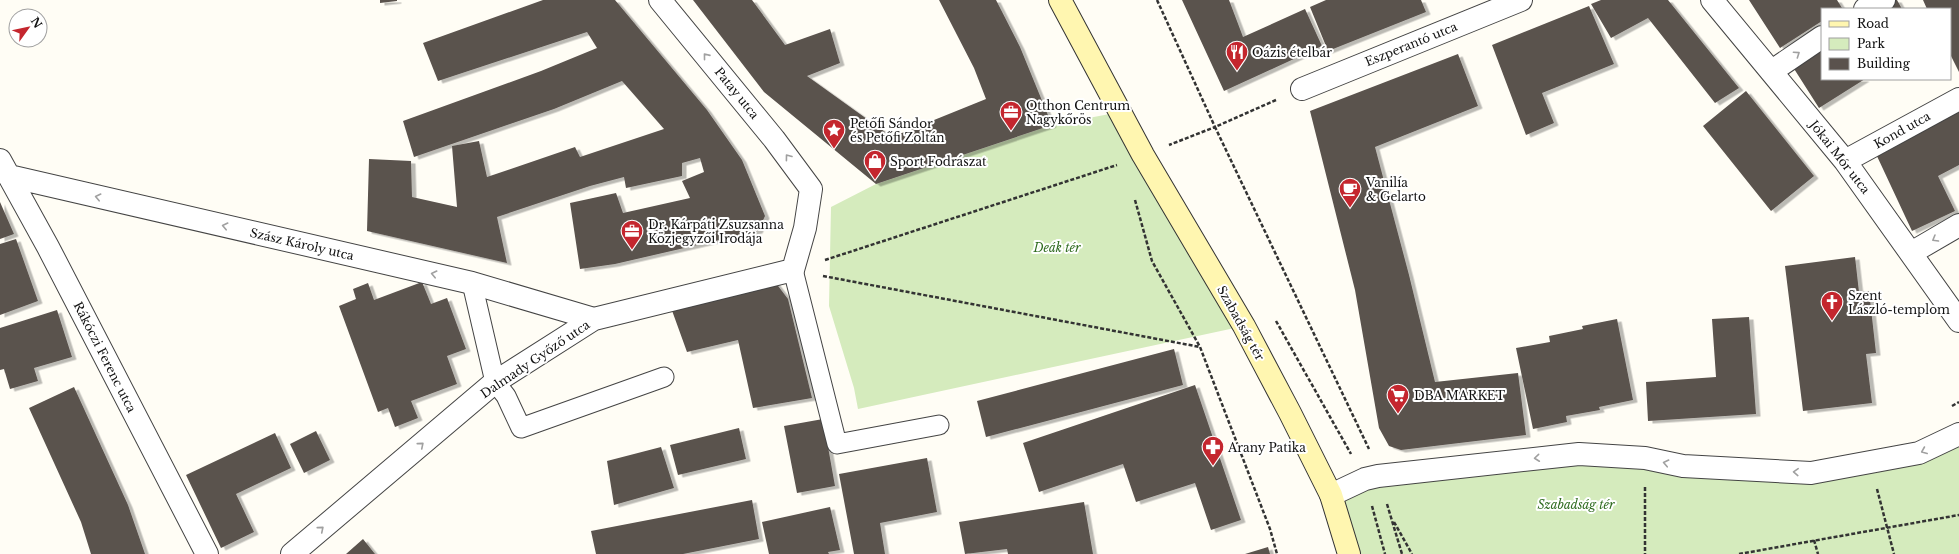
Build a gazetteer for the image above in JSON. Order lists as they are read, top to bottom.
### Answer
{
  "streets": {
    "main road": ["Szabadság tér"],
    "street": [
      "Eszperantó utca",
      "Patay utca",
      "Kond utca",
      "Jókai Mór utca",
      "Szász Károly utca",
      "Rákóczi Ferenc utca",
      "Dalmady Győző utca"
    ]
  },
  "crossings": [
    ["Patay utca", "Dalmady Győző utca"],
    ["Kond utca", "Jókai Mór utca"],
    ["Szász Károly utca", "Rákóczi Ferenc utca"],
    ["Szász Károly utca", "Dalmady Győző utca"]
  ],
  "one_way": ["Patay utca", "Szász Károly utca", "Dalmady Győző utca"],
  "parks": ["Deák tér", "Szabadság tér"],
  "places": {
    "restaurant": ["Oázis ételbár"],
    "office": ["Otthon Centrum Nagykőrös", "Dr. Kárpáti Zsuzsanna Közjegyzői Irodája"],
    "place": ["Petőfi Sándor és Petőfi Zoltán"],
    "shop": ["Sport Fodrászat"],
    "cafe": ["Vanilía & Gelarto"],
    "church": ["Szent László-templom"],
    "supermarket": ["DBA MARKET"],
    "pharmacy": ["Arany Patika"]
  },
  "legend": ["Road", "Park", "Building"],
  "north": "top right"
}
